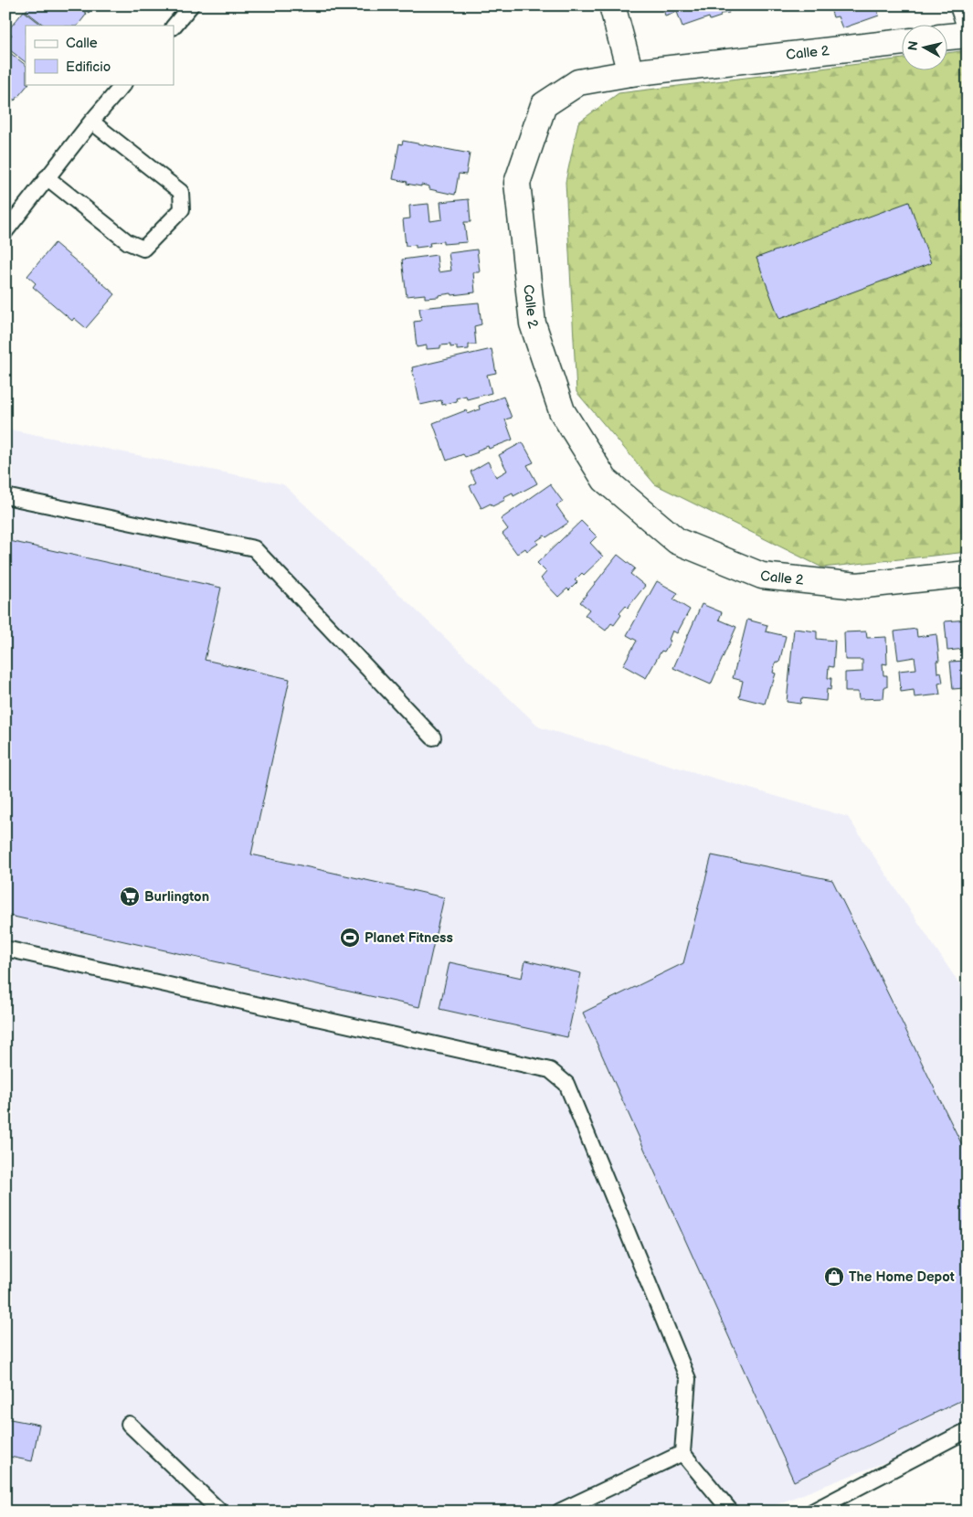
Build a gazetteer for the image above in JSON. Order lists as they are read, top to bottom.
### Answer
{
  "streets": {
    "street": ["Calle 2"]
  },
  "places": {
    "supermarket": ["Burlington"],
    "sports": ["Planet Fitness"],
    "shop": ["The Home Depot"]
  },
  "legend": ["Calle", "Edificio"],
  "north": "left"
}
